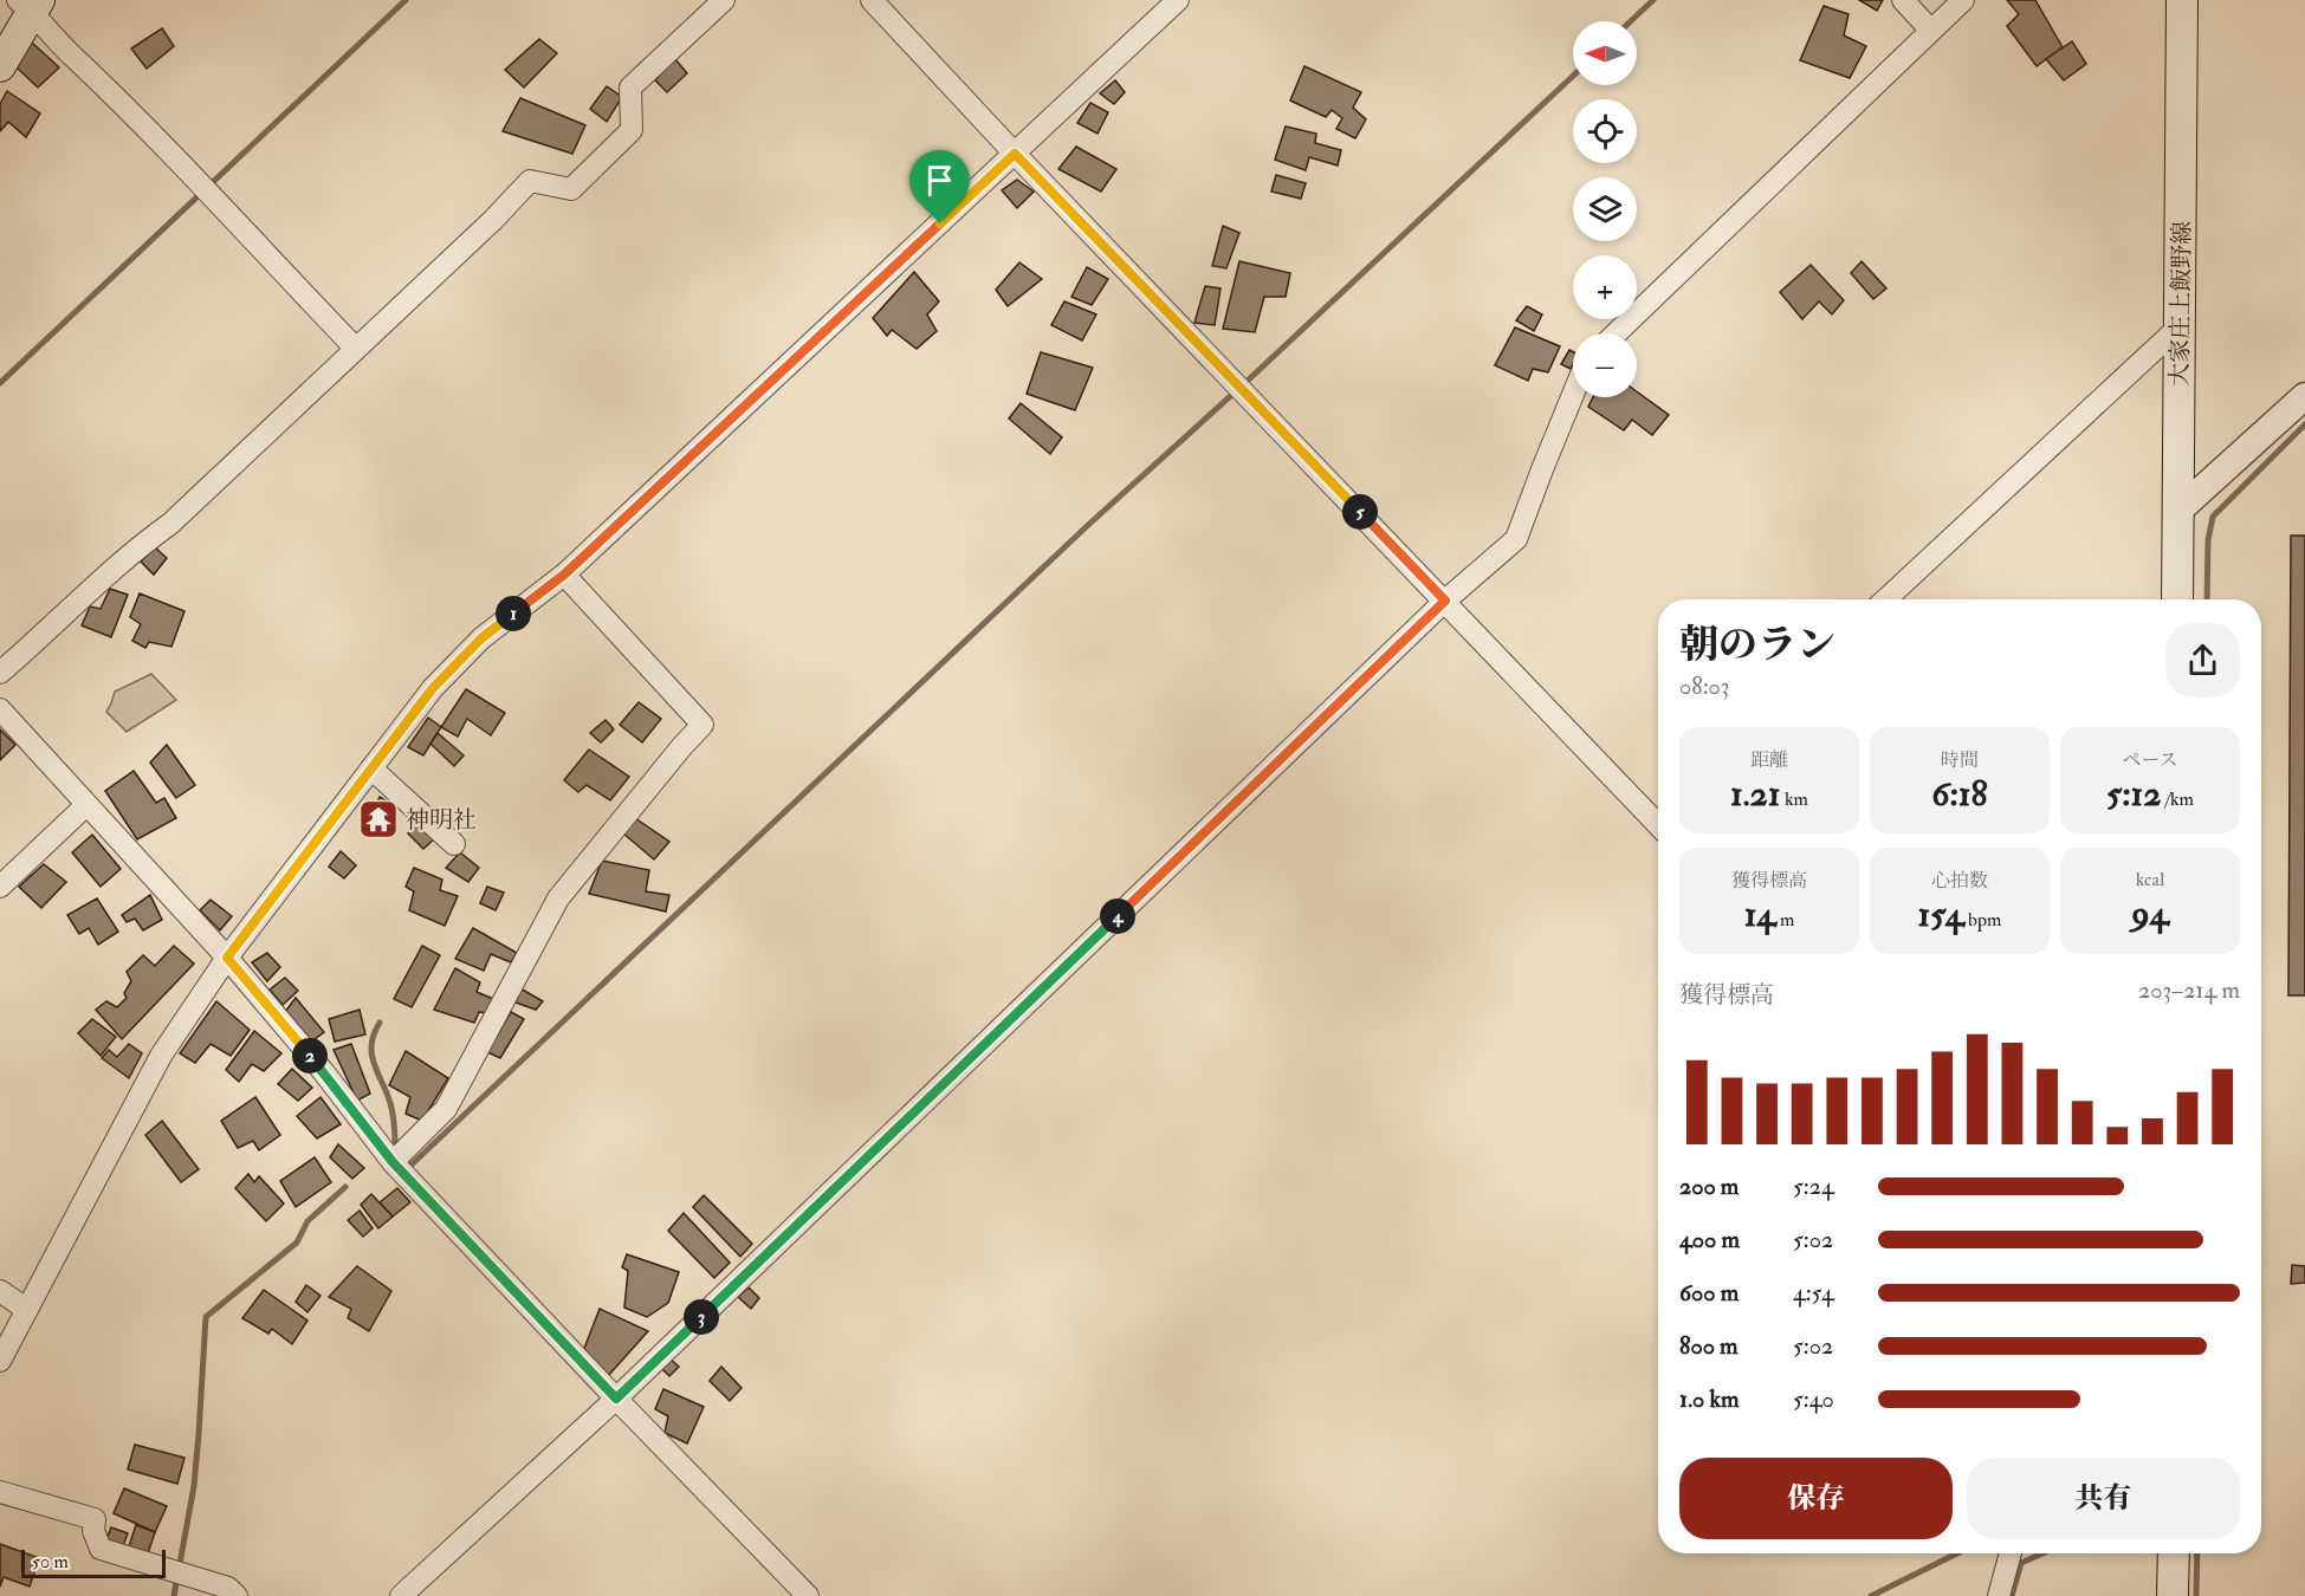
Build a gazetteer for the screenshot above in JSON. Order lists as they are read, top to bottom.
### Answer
{
  "streets": {
    "main road": ["大家庄上飯野線"]
  },
  "places": {
    "temple": ["神明社"]
  },
  "scale_bar": "50 m",
  "north": "left",
  "page": {
    "map_buttons": ["+", "−"],
    "pins": [
      "5",
      "1",
      "4",
      "2",
      "3"
    ],
    "heading": ["朝のラン", "08:03"],
    "stats": [
      ["距離", "1.21 km"],
      ["時間", "6:18"],
      ["ペース", "5:12 /km"],
      ["獲得標高", "14 m"],
      ["心拍数", "154 bpm"],
      ["kcal", "94"]
    ],
    "chart": ["獲得標高", "203–214 m"],
    "list": [
      {
        "name": "200 m",
        "note": "5:24"
      },
      {
        "name": "400 m",
        "note": "5:02"
      },
      {
        "name": "600 m",
        "note": "4:54"
      },
      {
        "name": "800 m",
        "note": "5:02"
      },
      {
        "name": "1.0 km",
        "note": "5:40"
      }
    ],
    "buttons": ["保存", "共有"],
    "scale": "50 m"
  }
}
